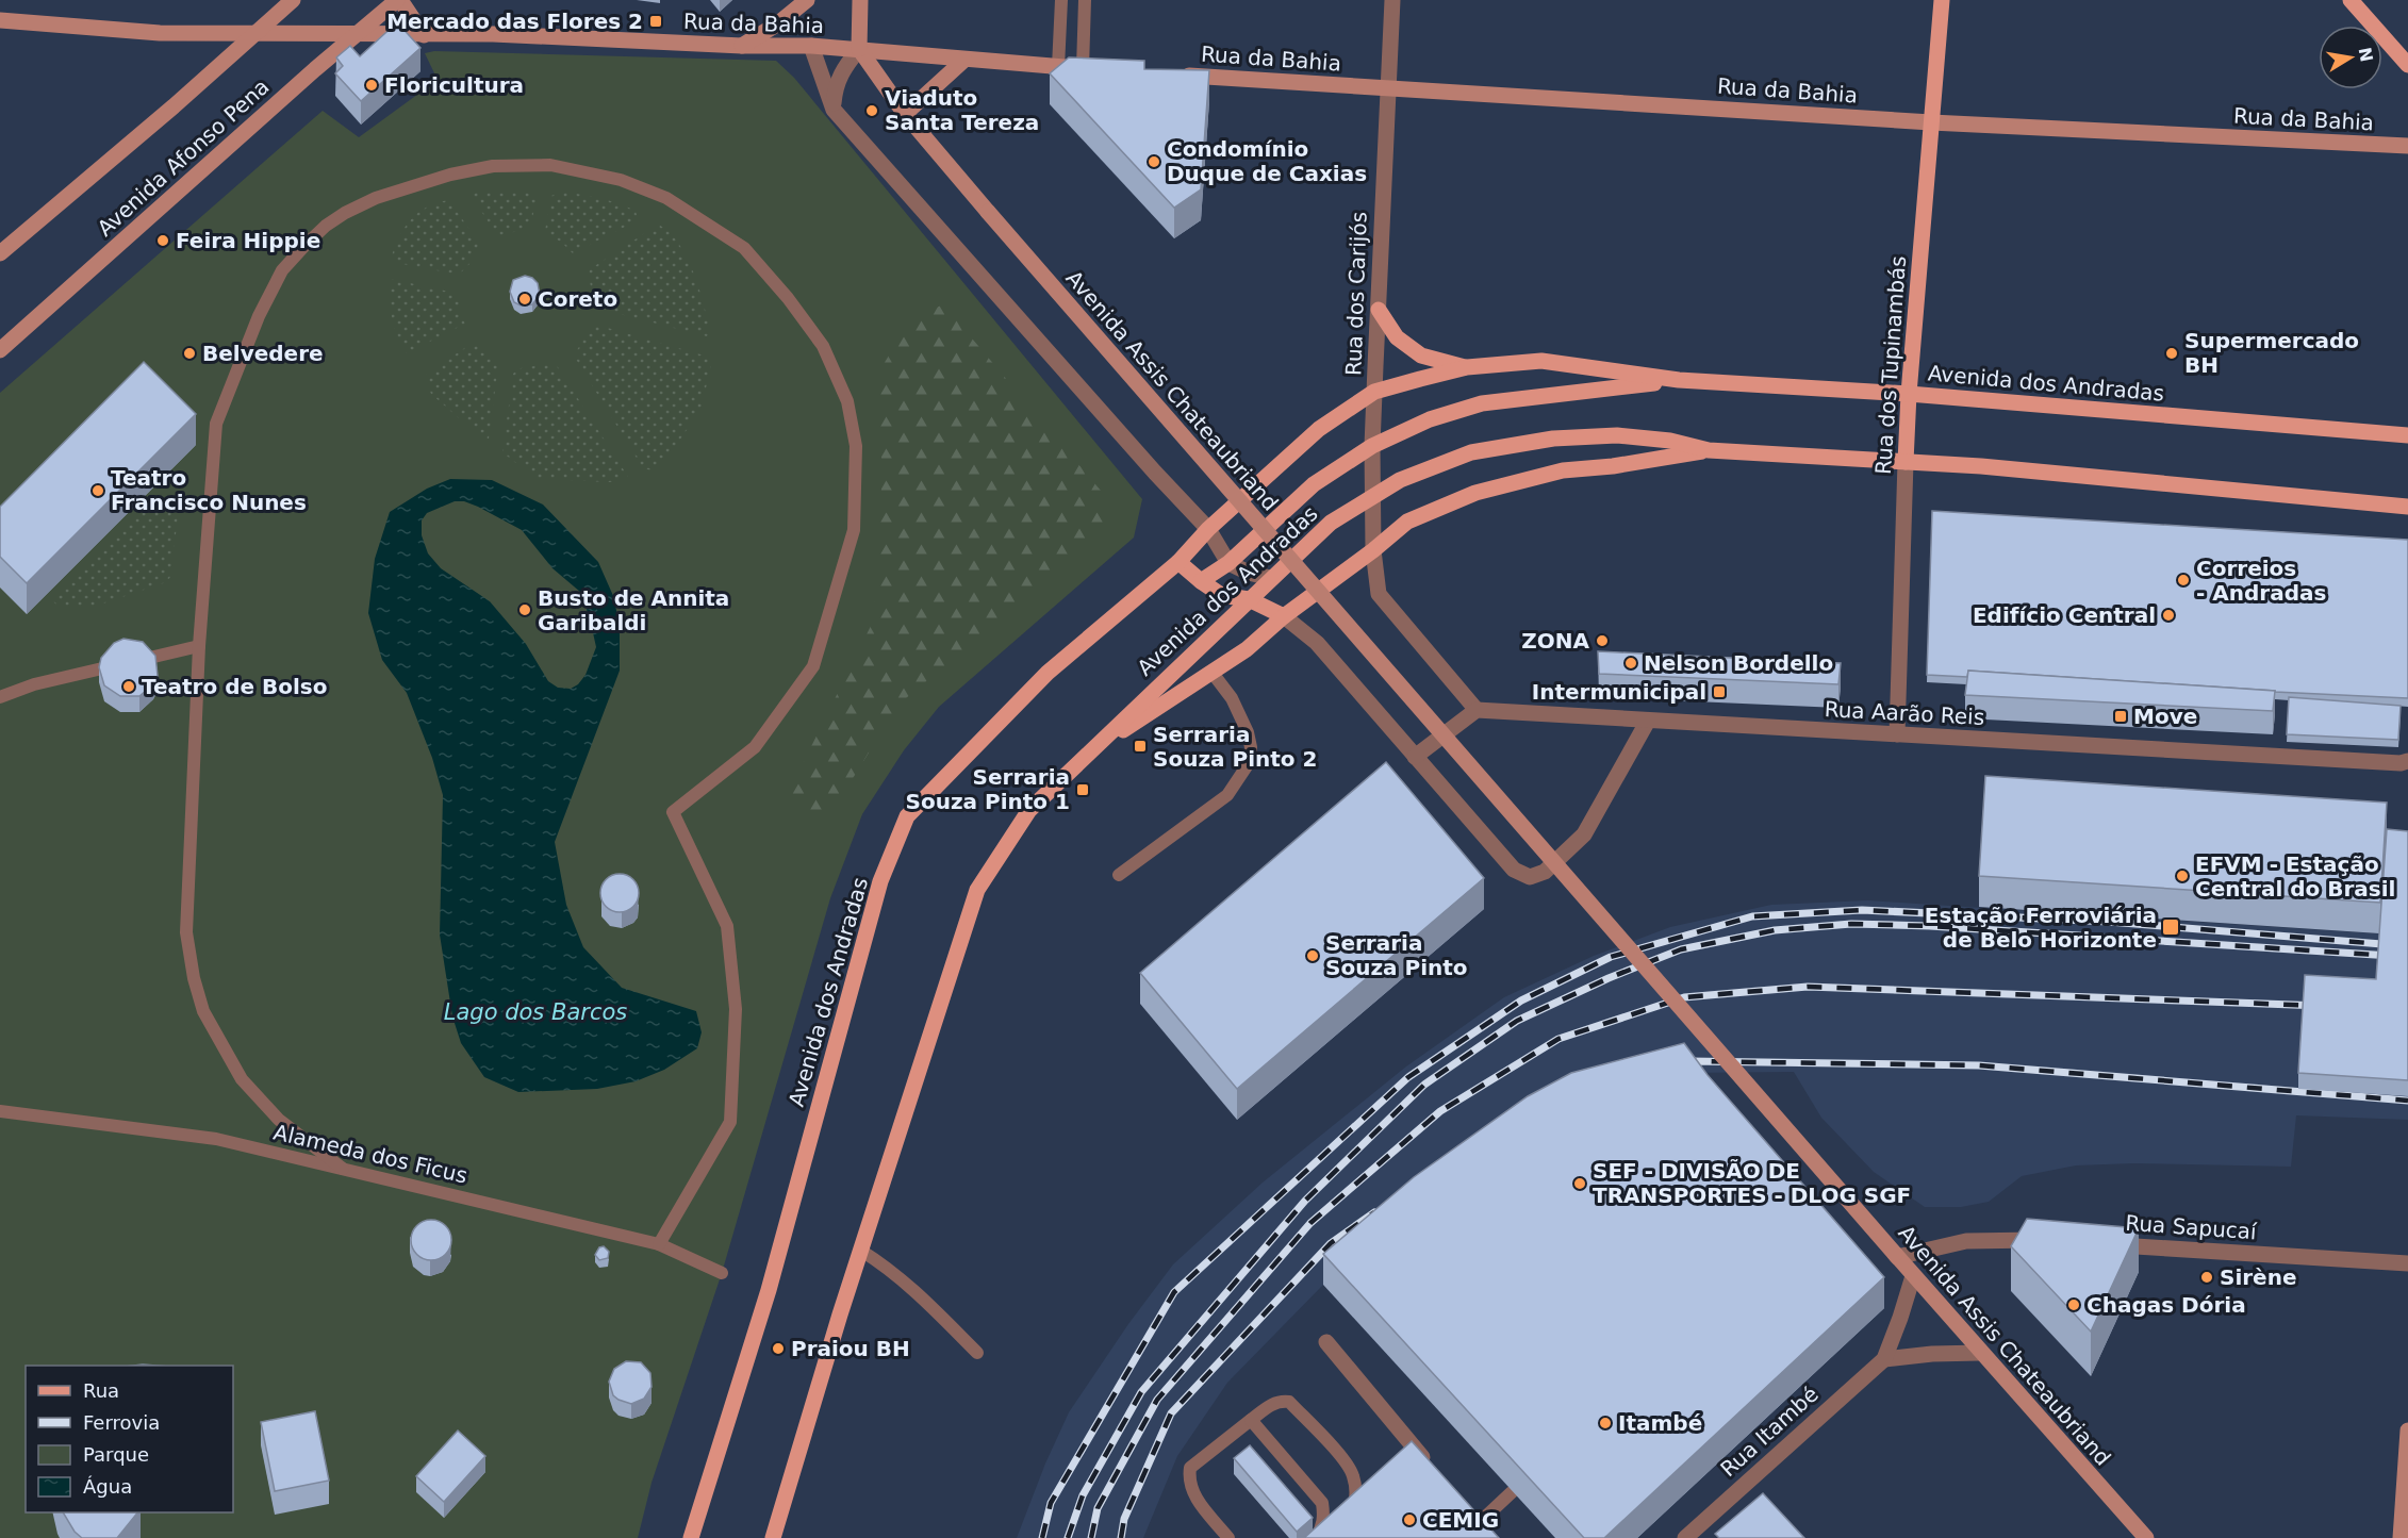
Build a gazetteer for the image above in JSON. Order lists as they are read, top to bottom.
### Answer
{
  "streets": {
    "main road": ["Rua dos Tupinambás", "Avenida dos Andradas"],
    "street": [
      "Rua da Bahia",
      "Avenida Afonso Pena",
      "Rua dos Carijós",
      "Avenida Assis Chateaubriand",
      "Rua Aarão Reis",
      "Rua Sapucaí",
      "Rua Itambé"
    ],
    "lane": ["Alameda dos Ficus"]
  },
  "crossings": [
    ["Rua da Bahia", "Avenida Afonso Pena"],
    ["Rua da Bahia", "Rua dos Carijós"],
    ["Rua da Bahia", "Rua dos Tupinambás"],
    ["Rua da Bahia", "Avenida Assis Chateaubriand"],
    ["Rua dos Carijós", "Avenida dos Andradas"],
    ["Rua dos Tupinambás", "Avenida dos Andradas"],
    ["Rua dos Tupinambás", "Rua Aarão Reis"],
    ["Avenida Assis Chateaubriand", "Rua Itambé"]
  ],
  "water": ["Lago dos Barcos"],
  "places": {
    "transit": [
      "Mercado das Flores 2",
      "Intermunicipal",
      "Move",
      "Serraria Souza Pinto 2",
      "Serraria Souza Pinto 1",
      "Estação Ferroviária de Belo Horizonte"
    ],
    "other": [
      "Floricultura",
      "Viaduto Santa Tereza",
      "Condomínio Duque de Caxias",
      "Feira Hippie",
      "Coreto",
      "Belvedere",
      "Supermercado BH",
      "Teatro Francisco Nunes",
      "Correios - Andradas",
      "Busto de Annita Garibaldi",
      "Edifício Central",
      "ZONA",
      "Nelson Bordello",
      "Teatro de Bolso",
      "EFVM - Estação Central do Brasil",
      "Serraria Souza Pinto",
      "SEF - DIVISÃO DE TRANSPORTES - DLOG SGF",
      "Sirène",
      "Chagas Dória",
      "Praiou BH",
      "Itambé",
      "CEMIG"
    ]
  },
  "legend": [
    "Rua",
    "Ferrovia",
    "Parque",
    "Água"
  ],
  "north": "right"
}
